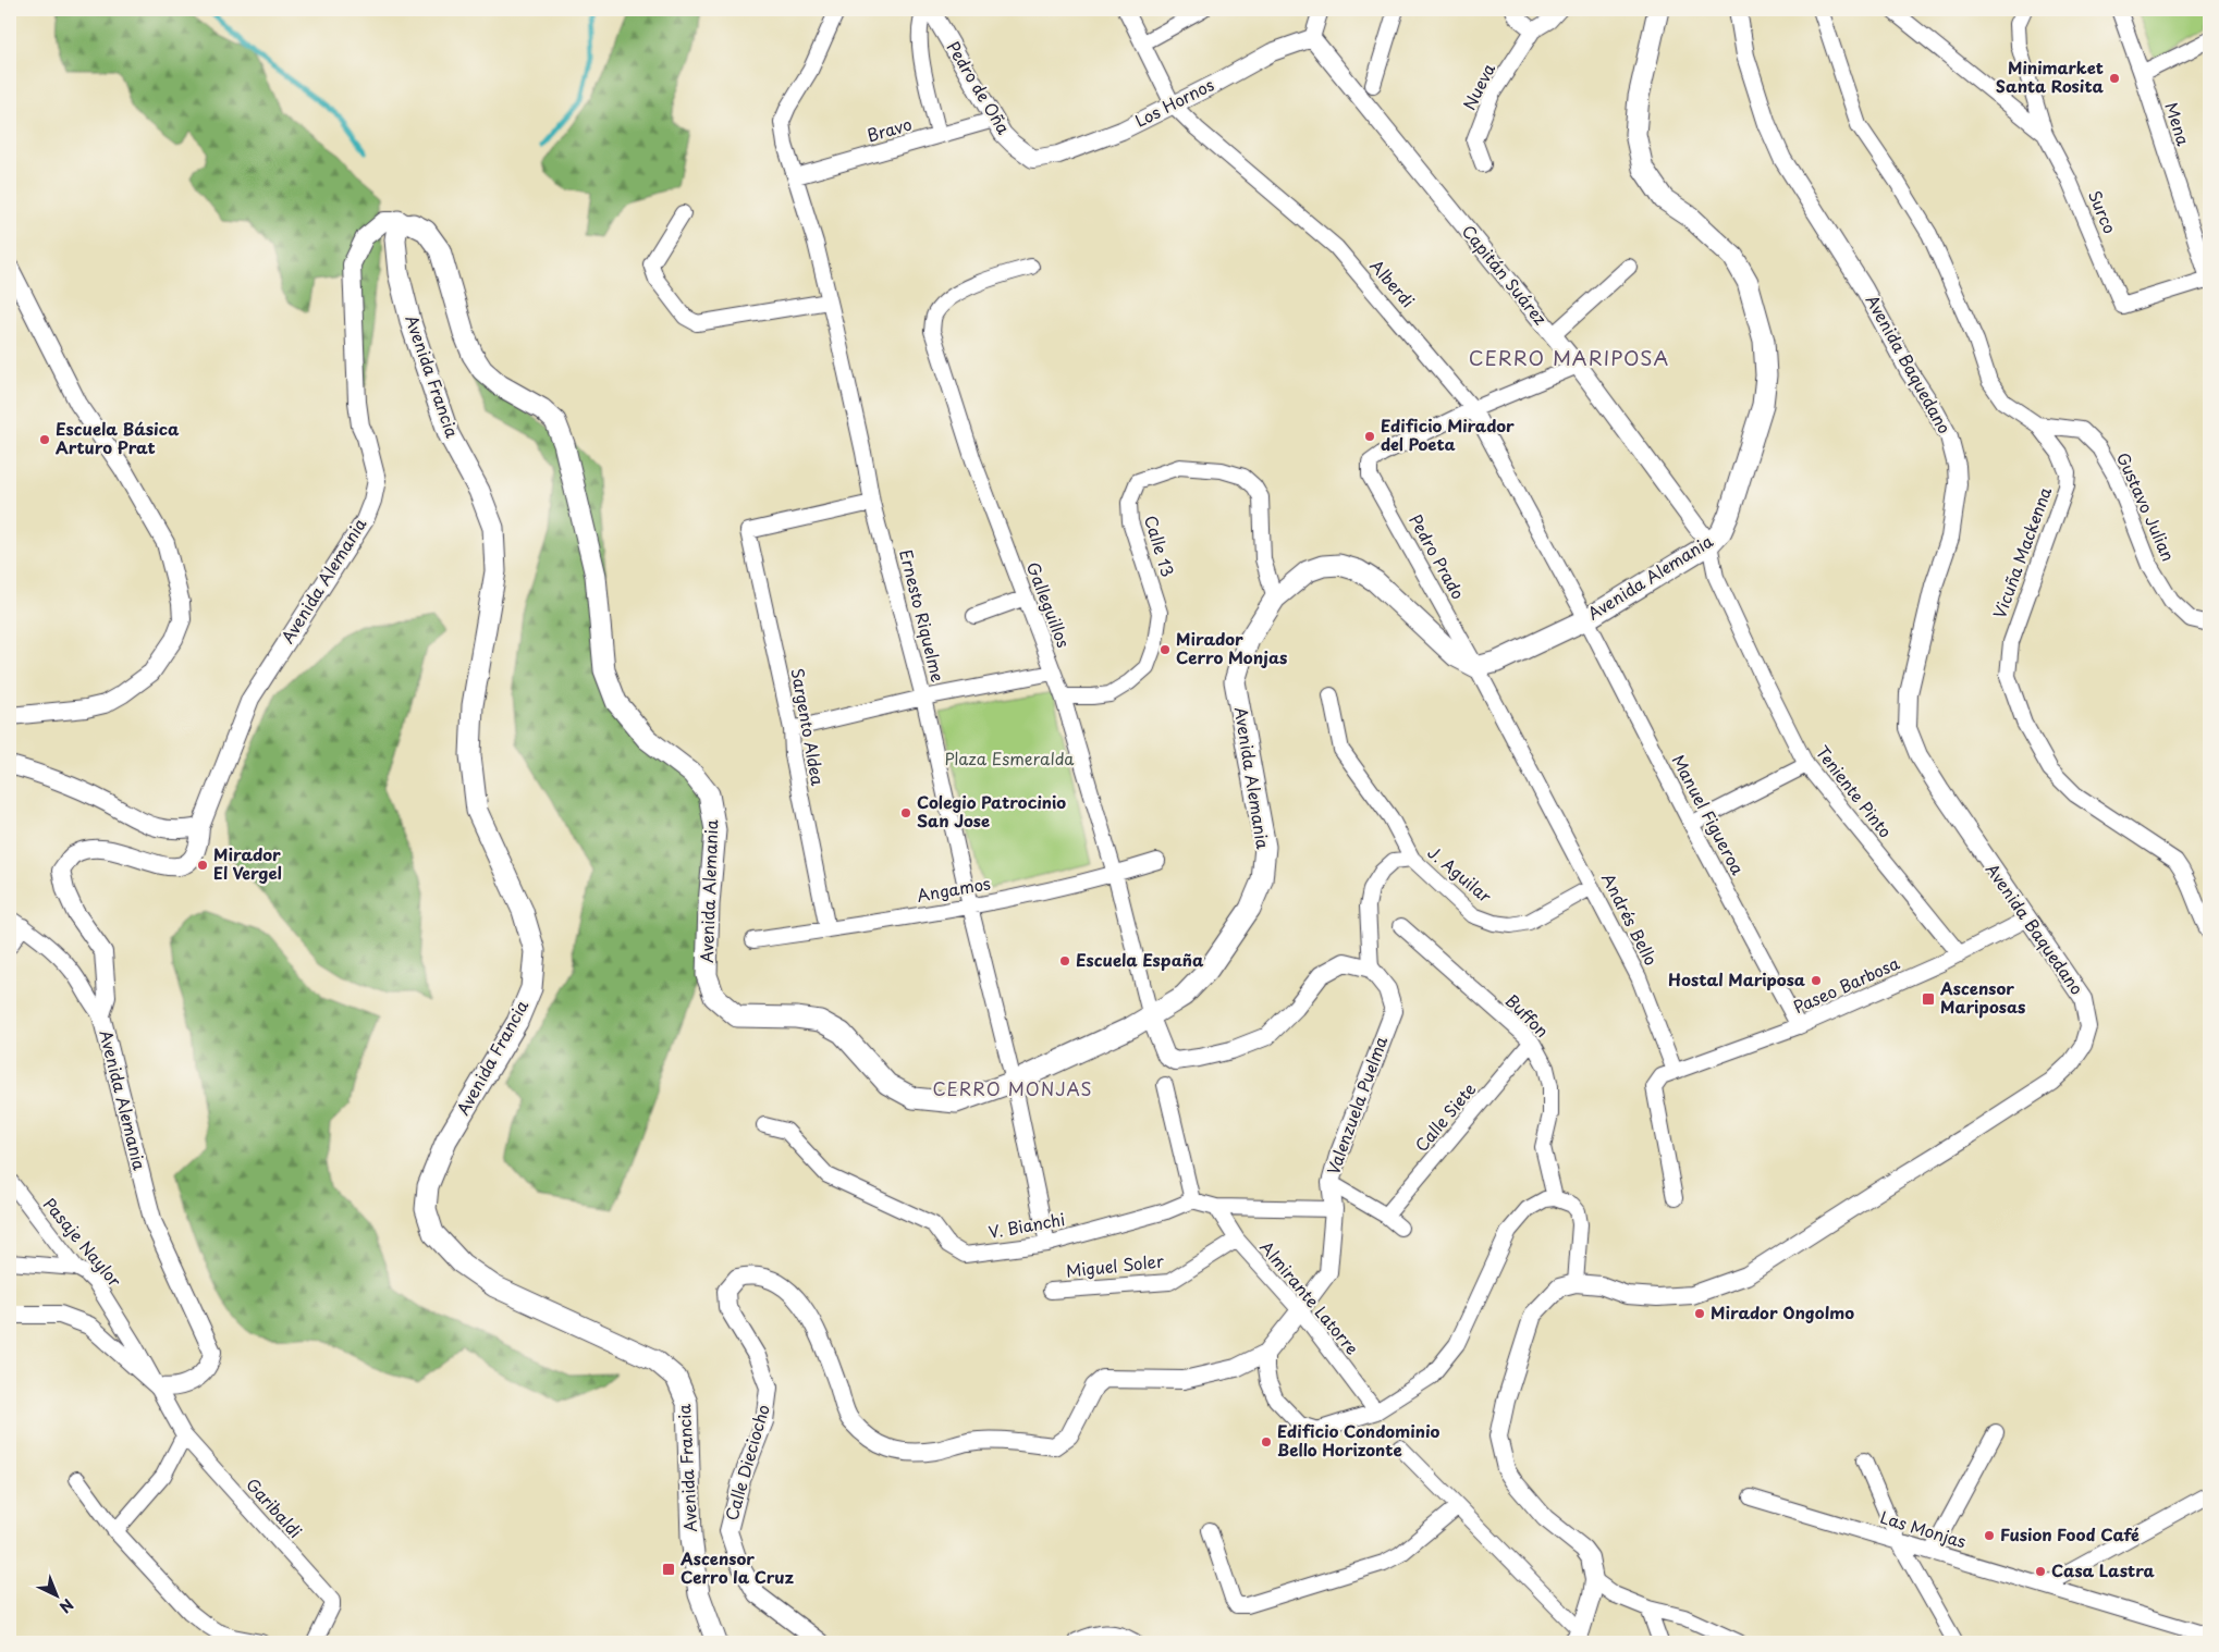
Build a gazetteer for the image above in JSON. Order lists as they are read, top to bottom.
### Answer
{
  "streets": {
    "main road": ["Avenida Francia", "Avenida Alemania"],
    "street": [
      "Nueva",
      "Pedro de Oña",
      "Los Hornos",
      "Mena",
      "Bravo",
      "Surco",
      "Capitán Suárez",
      "Alberdi",
      "Avenida Baquedano",
      "Gustavo Julian",
      "Calle 13",
      "Vicuña Mackenna",
      "Pedro Prado",
      "Galleguillos",
      "Ernesto Riquelme",
      "Sargento Aldea",
      "Teniente Pinto",
      "Manuel Figueroa",
      "J. Aguilar",
      "Angamos",
      "Andrés Bello",
      "Paseo Barbosa",
      "Buffon",
      "Valenzuela Puelma",
      "Calle Siete",
      "V. Bianchi",
      "Pasaje Naylor",
      "Miguel Soler",
      "Almirante Latorre",
      "Calle Dieciocho",
      "Garibaldi",
      "Las Monjas"
    ]
  },
  "crossings": [
    ["Pedro de Oña", "Los Hornos"],
    ["Pedro de Oña", "Bravo"],
    ["Los Hornos", "Capitán Suárez"],
    ["Los Hornos", "Alberdi"],
    ["Mena", "Surco"],
    ["Bravo", "Ernesto Riquelme"],
    ["Capitán Suárez", "Avenida Alemania"],
    ["Capitán Suárez", "Teniente Pinto"],
    ["Alberdi", "Pedro Prado"],
    ["Alberdi", "Avenida Alemania"],
    ["Alberdi", "Manuel Figueroa"],
    ["Avenida Baquedano", "Paseo Barbosa"],
    ["Avenida Francia", "Avenida Alemania"],
    ["Gustavo Julian", "Vicuña Mackenna"],
    ["Calle 13", "Avenida Alemania"],
    ["Calle 13", "Galleguillos"],
    ["Pedro Prado", "Avenida Alemania"],
    ["Pedro Prado", "Andrés Bello"],
    ["Avenida Alemania", "Galleguillos"],
    ["Avenida Alemania", "Ernesto Riquelme"],
    ["Avenida Alemania", "Teniente Pinto"],
    ["Avenida Alemania", "Manuel Figueroa"],
    ["Avenida Alemania", "Andrés Bello"],
    ["Avenida Alemania", "Pasaje Naylor"],
    ["Avenida Alemania", "Garibaldi"],
    ["Galleguillos", "Angamos"],
    ["Ernesto Riquelme", "Sargento Aldea"],
    ["Ernesto Riquelme", "Angamos"],
    ["Ernesto Riquelme", "V. Bianchi"],
    ["Sargento Aldea", "Angamos"],
    ["Teniente Pinto", "Paseo Barbosa"],
    ["Manuel Figueroa", "Paseo Barbosa"],
    ["J. Aguilar", "Andrés Bello"],
    ["Andrés Bello", "Paseo Barbosa"],
    ["Buffon", "Calle Siete"],
    ["Valenzuela Puelma", "Almirante Latorre"],
    ["Valenzuela Puelma", "Calle Dieciocho"],
    ["Pasaje Naylor", "Garibaldi"],
    ["Miguel Soler", "Almirante Latorre"]
  ],
  "districts": ["CERRO MARIPOSA", "CERRO MONJAS"],
  "parks": ["Plaza Esmeralda"],
  "places": {
    "other": [
      "Minimarket Santa Rosita",
      "Edificio Mirador del Poeta",
      "Escuela Básica Arturo Prat",
      "Mirador Cerro Monjas",
      "Colegio Patrocinio San Jose",
      "Mirador El Vergel",
      "Escuela España",
      "Hostal Mariposa",
      "Mirador Ongolmo",
      "Edificio Condominio Bello Horizonte",
      "Fusion Food Café",
      "Casa Lastra"
    ],
    "transit": ["Ascensor Mariposas", "Ascensor Cerro la Cruz"]
  },
  "north": "bottom right"
}
